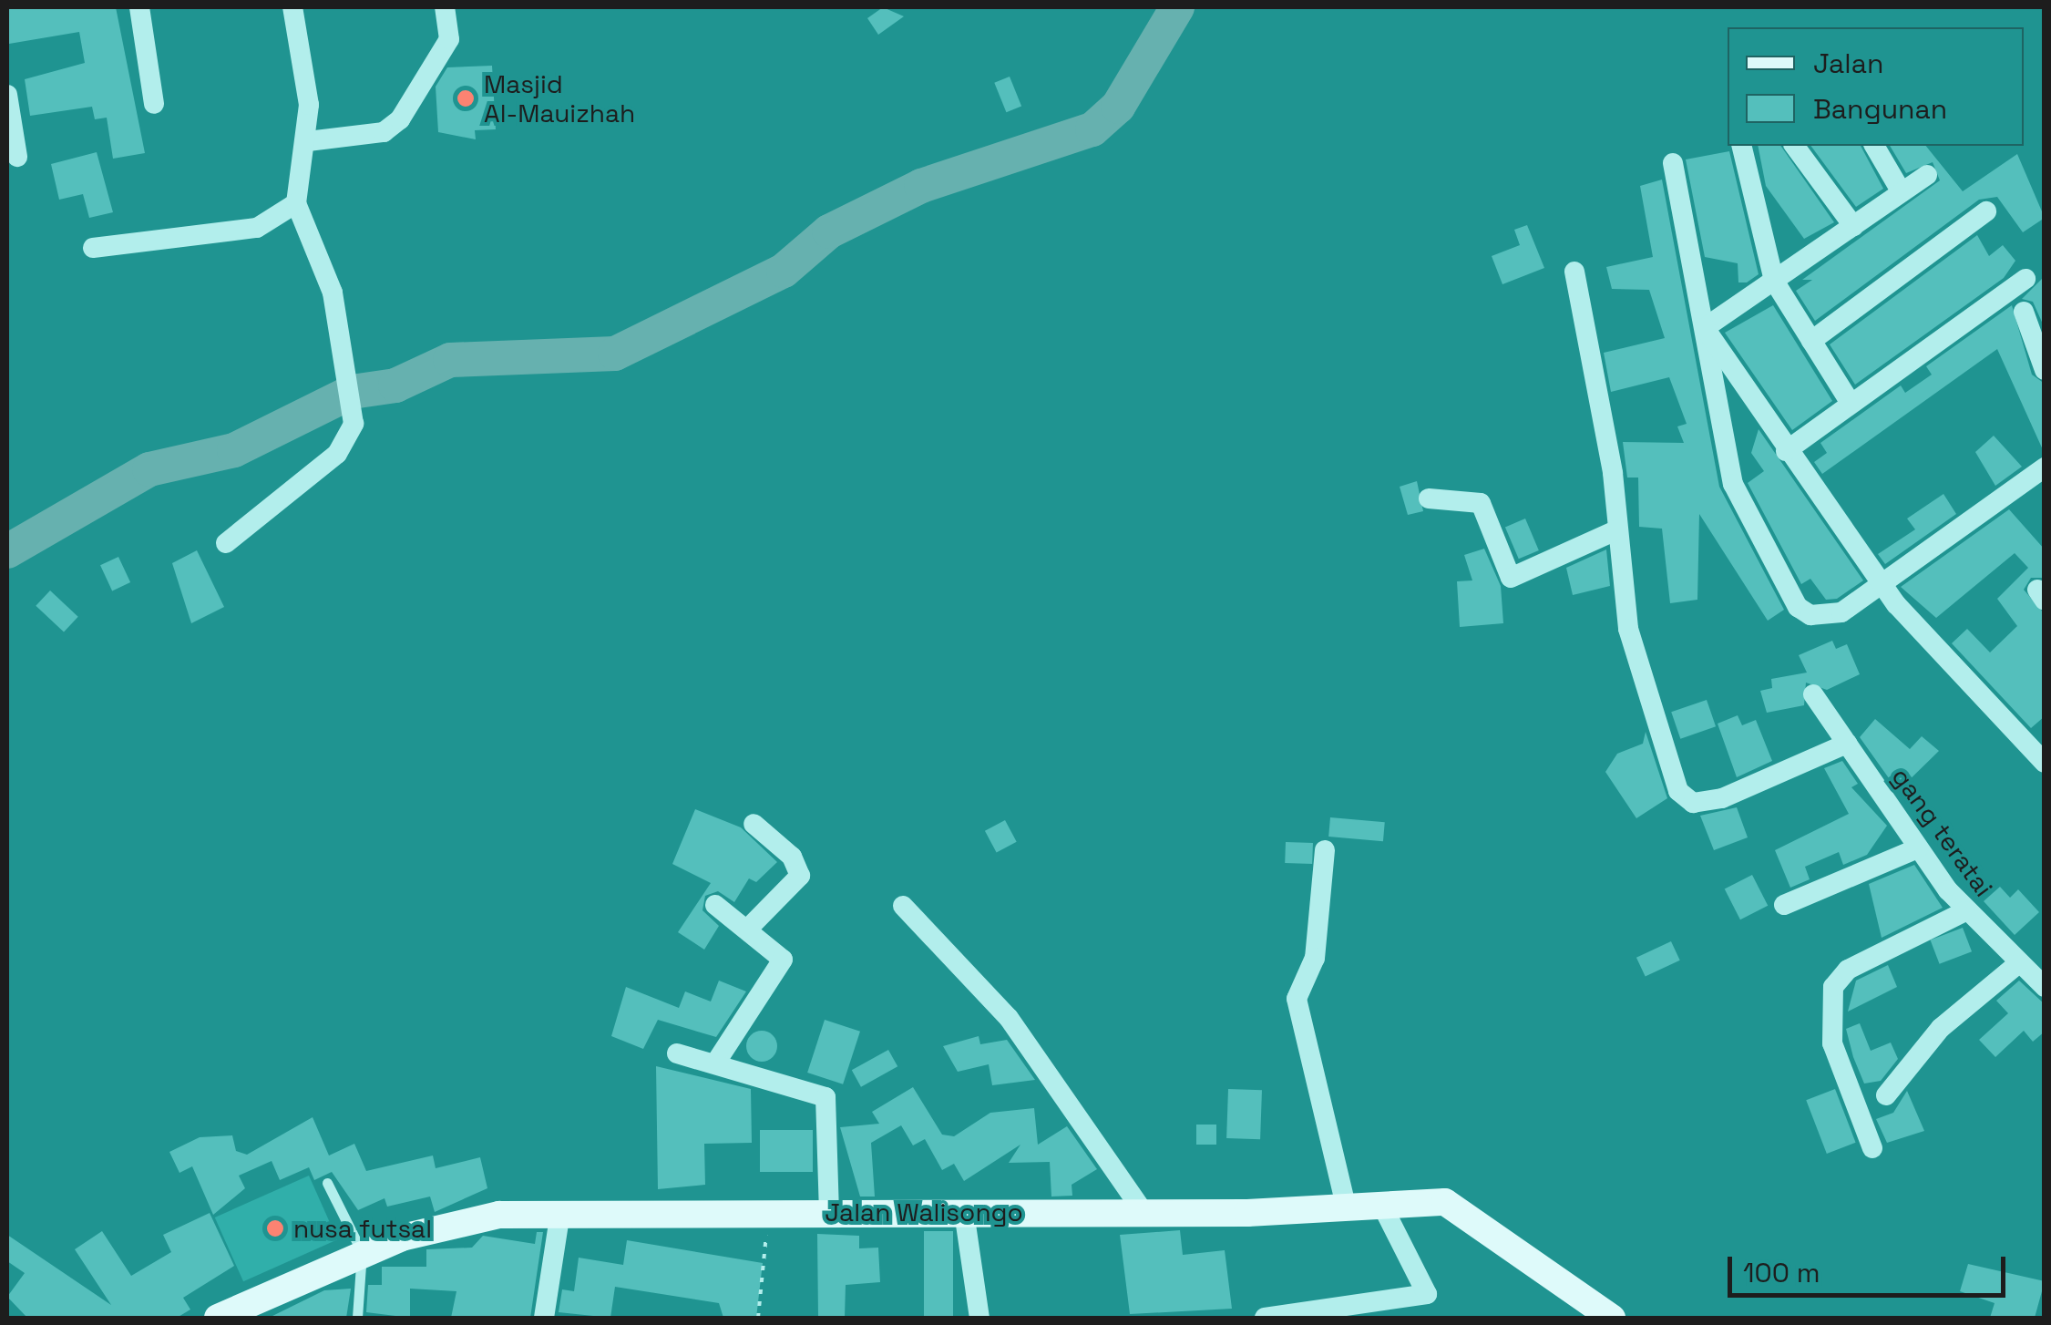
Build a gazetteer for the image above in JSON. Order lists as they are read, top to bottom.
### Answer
{
  "streets": {
    "street": ["gang teratai", "Jalan Walisongo"]
  },
  "places": ["Masjid Al-Mauizhah", "nusa futsal"],
  "legend": ["Jalan", "Bangunan"],
  "scale_bar": "100 m"
}
